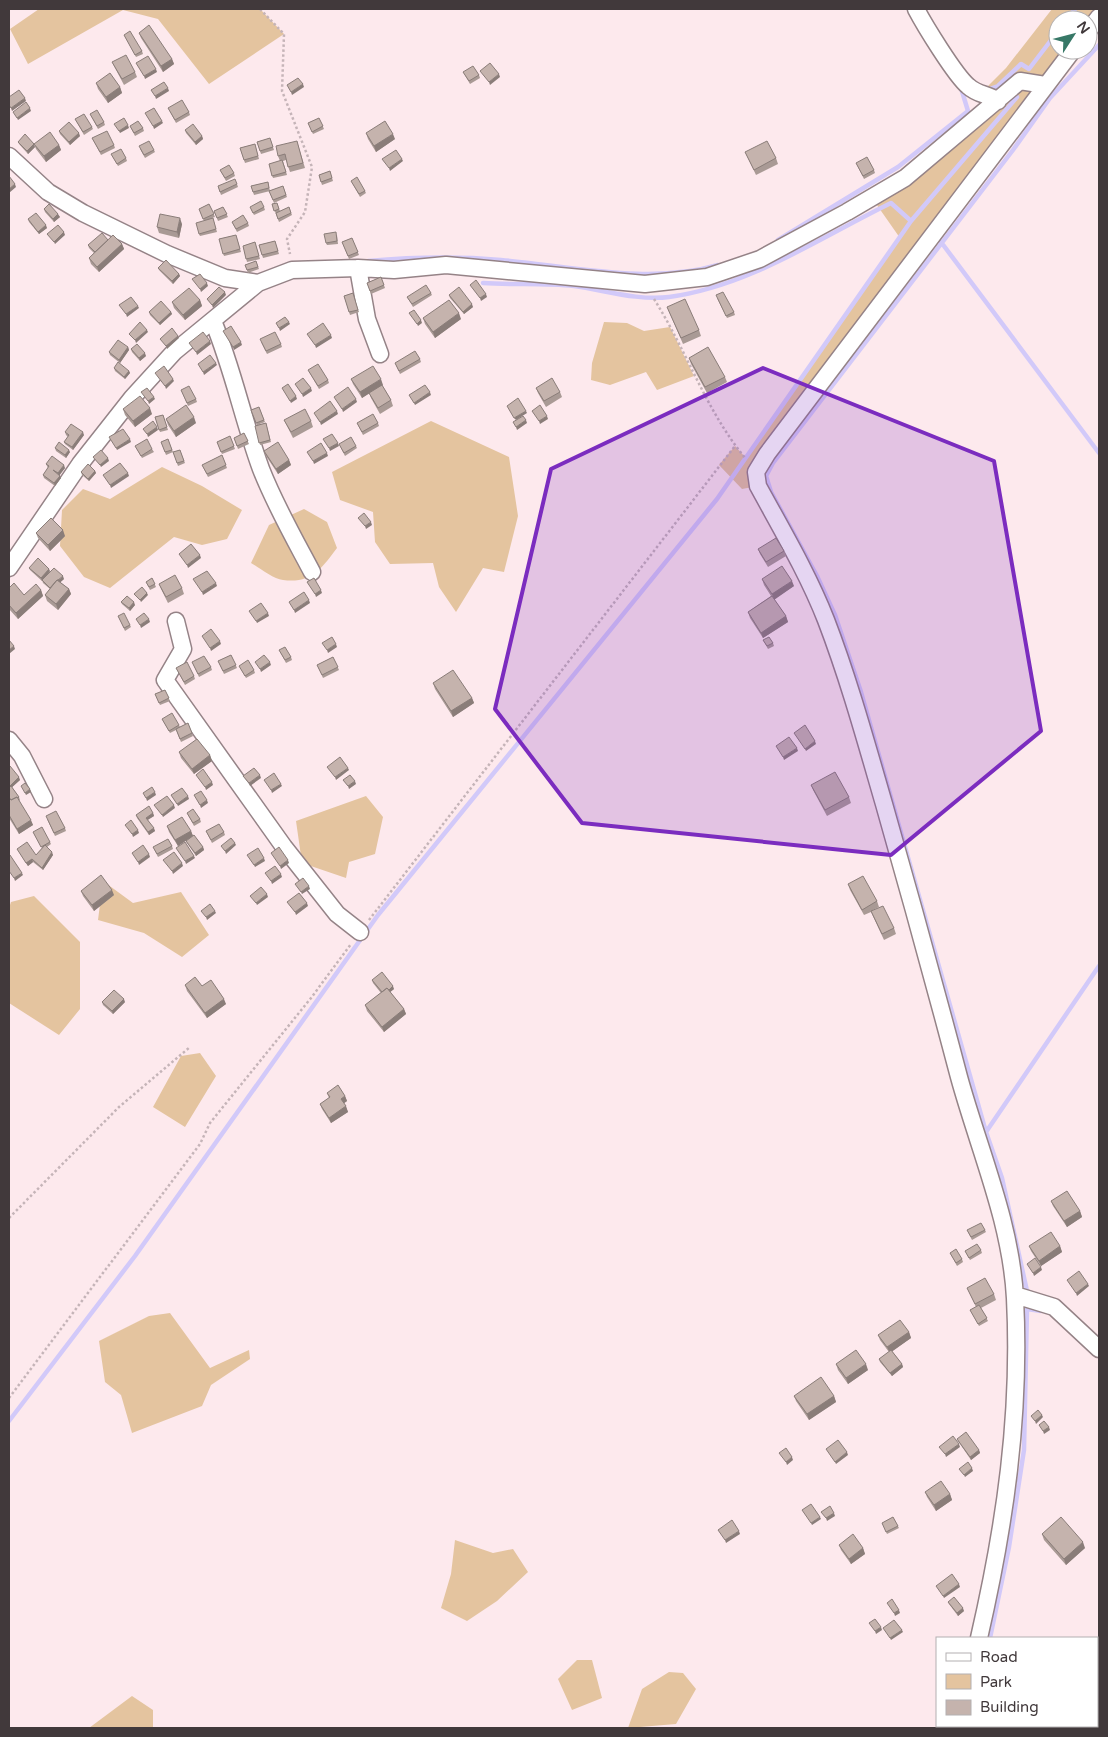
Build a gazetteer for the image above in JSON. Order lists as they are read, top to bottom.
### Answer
{
  "legend": ["Road", "Park", "Building"],
  "north": "top right"
}
